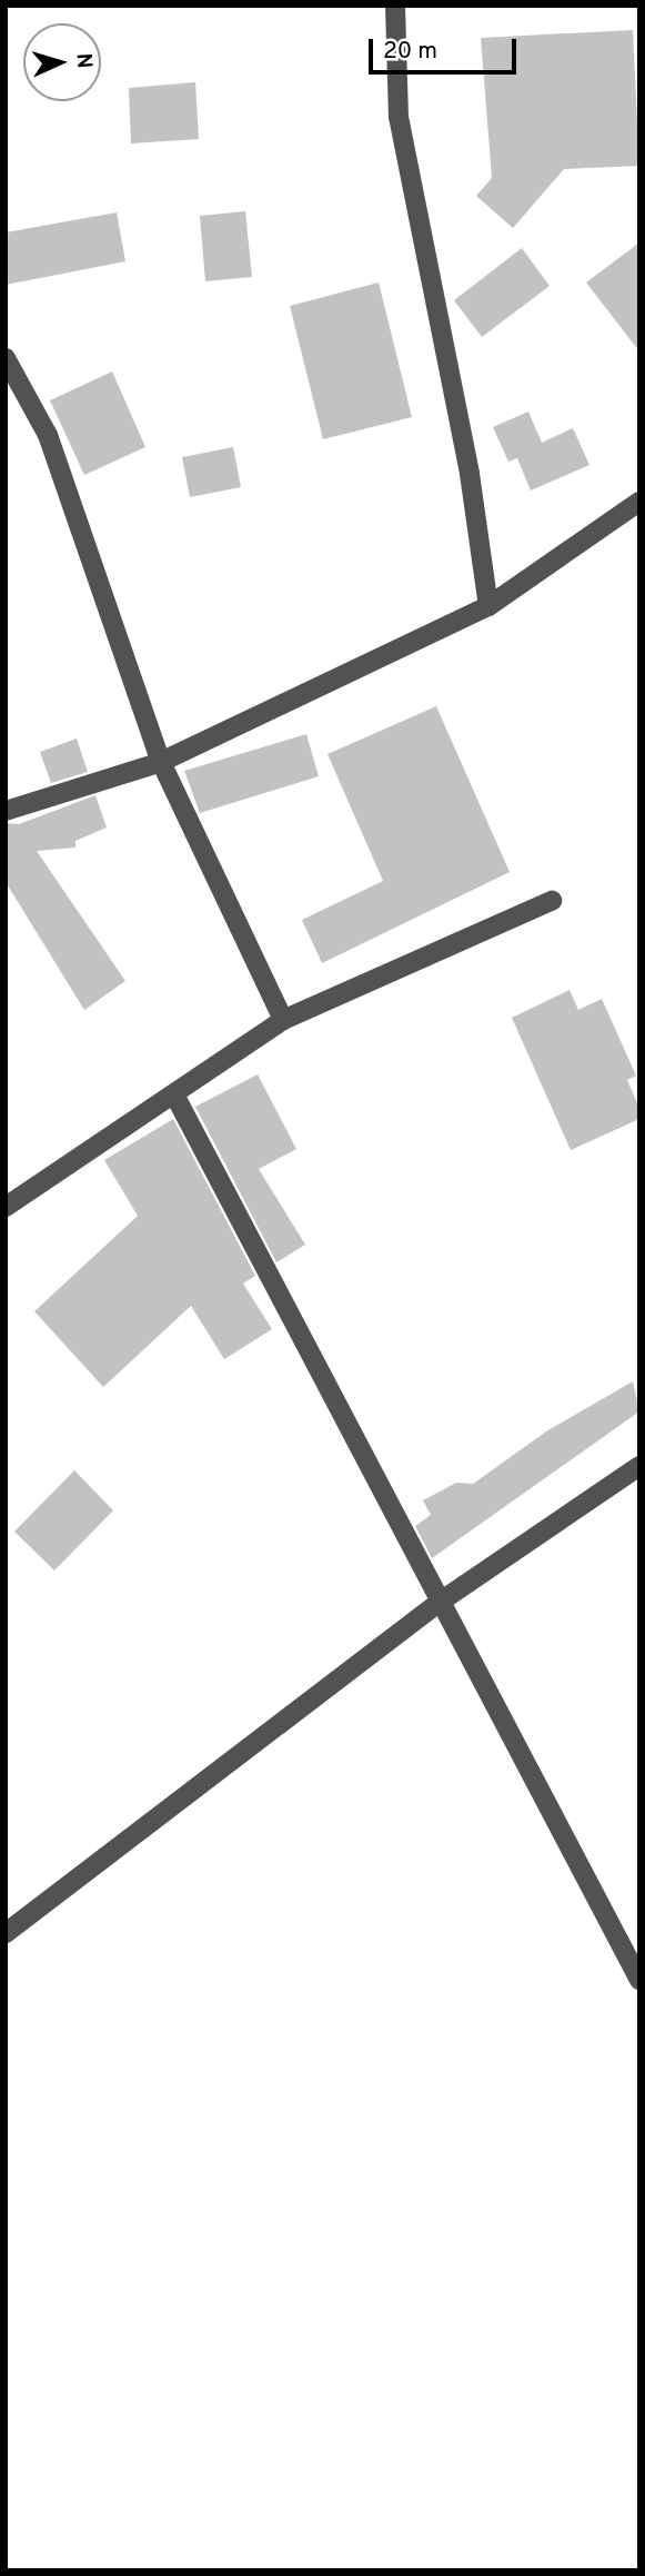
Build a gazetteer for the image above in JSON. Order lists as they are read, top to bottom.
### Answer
{
  "scale_bar": "20 m",
  "north": "right"
}
